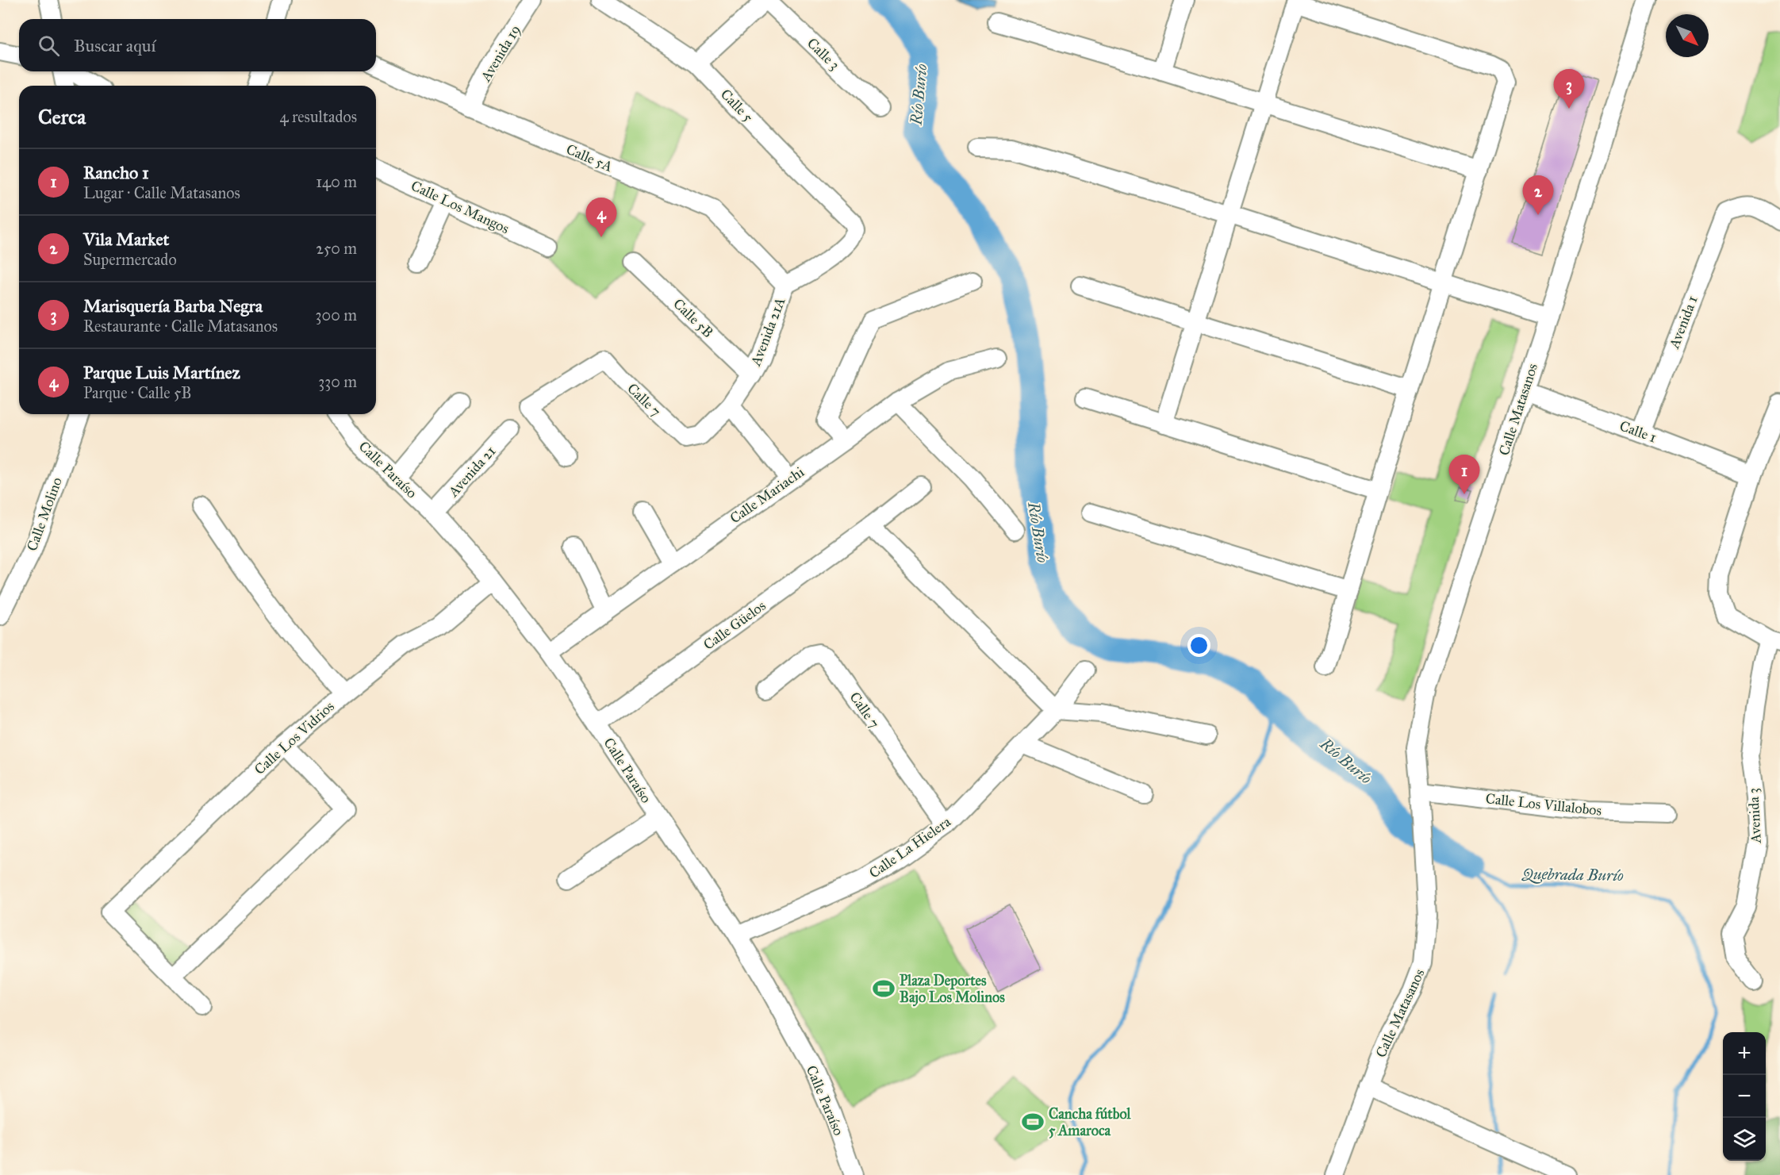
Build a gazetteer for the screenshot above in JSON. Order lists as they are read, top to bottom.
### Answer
{
  "streets": {
    "street": [
      "Avenida 19",
      "Calle 3",
      "Calle 5",
      "Calle 5A",
      "Calle Los Mangos",
      "Calle 5B",
      "Avenida 1",
      "Avenida 21A",
      "Calle 7",
      "Calle Matasanos",
      "Calle 1",
      "Calle Paraíso",
      "Avenida 21",
      "Calle Mariachi",
      "Calle Molino",
      "Calle Güelos",
      "Calle Los Vidrios",
      "Calle Los Villalobos",
      "Avenida 3",
      "Calle La Hielera"
    ]
  },
  "crossings": [
    ["Avenida 19", "Calle 5A"],
    ["Calle 5", "Avenida 21A"],
    ["Calle 5A", "Avenida 21A"],
    ["Calle 5B", "Avenida 21A"],
    ["Avenida 1", "Calle 1"],
    ["Avenida 21A", "Calle 7"],
    ["Calle 7", "Calle La Hielera"],
    ["Calle Matasanos", "Calle 1"],
    ["Calle Matasanos", "Calle Los Villalobos"],
    ["Calle Paraíso", "Avenida 21"],
    ["Calle Paraíso", "Calle Mariachi"],
    ["Calle Paraíso", "Calle Güelos"],
    ["Calle Paraíso", "Calle Los Vidrios"],
    ["Calle Paraíso", "Calle La Hielera"]
  ],
  "water": ["Río Burío", "Quebrada Burío"],
  "places": {
    "sports": ["Plaza Deportes Bajo Los Molinos", "Cancha fútbol 5 Amaroca"]
  },
  "north": "bottom right",
  "page": {
    "search": "Buscar aquí",
    "pins": [
      "3",
      "2",
      "4",
      "1"
    ],
    "heading": ["Cerca", "4 resultados"],
    "list": [
      {
        "mark": "1",
        "name": "Rancho 1",
        "note": "Lugar · Calle Matasanos",
        "value": "140 m"
      },
      {
        "mark": "2",
        "name": "Vila Market",
        "note": "Supermercado",
        "value": "250 m"
      },
      {
        "mark": "3",
        "name": "Marisquería Barba Negra",
        "note": "Restaurante · Calle Matasanos",
        "value": "300 m"
      },
      {
        "mark": "4",
        "name": "Parque Luis Martínez",
        "note": "Parque · Calle 5B",
        "value": "330 m"
      }
    ],
    "map_buttons": ["+", "−"]
  }
}
